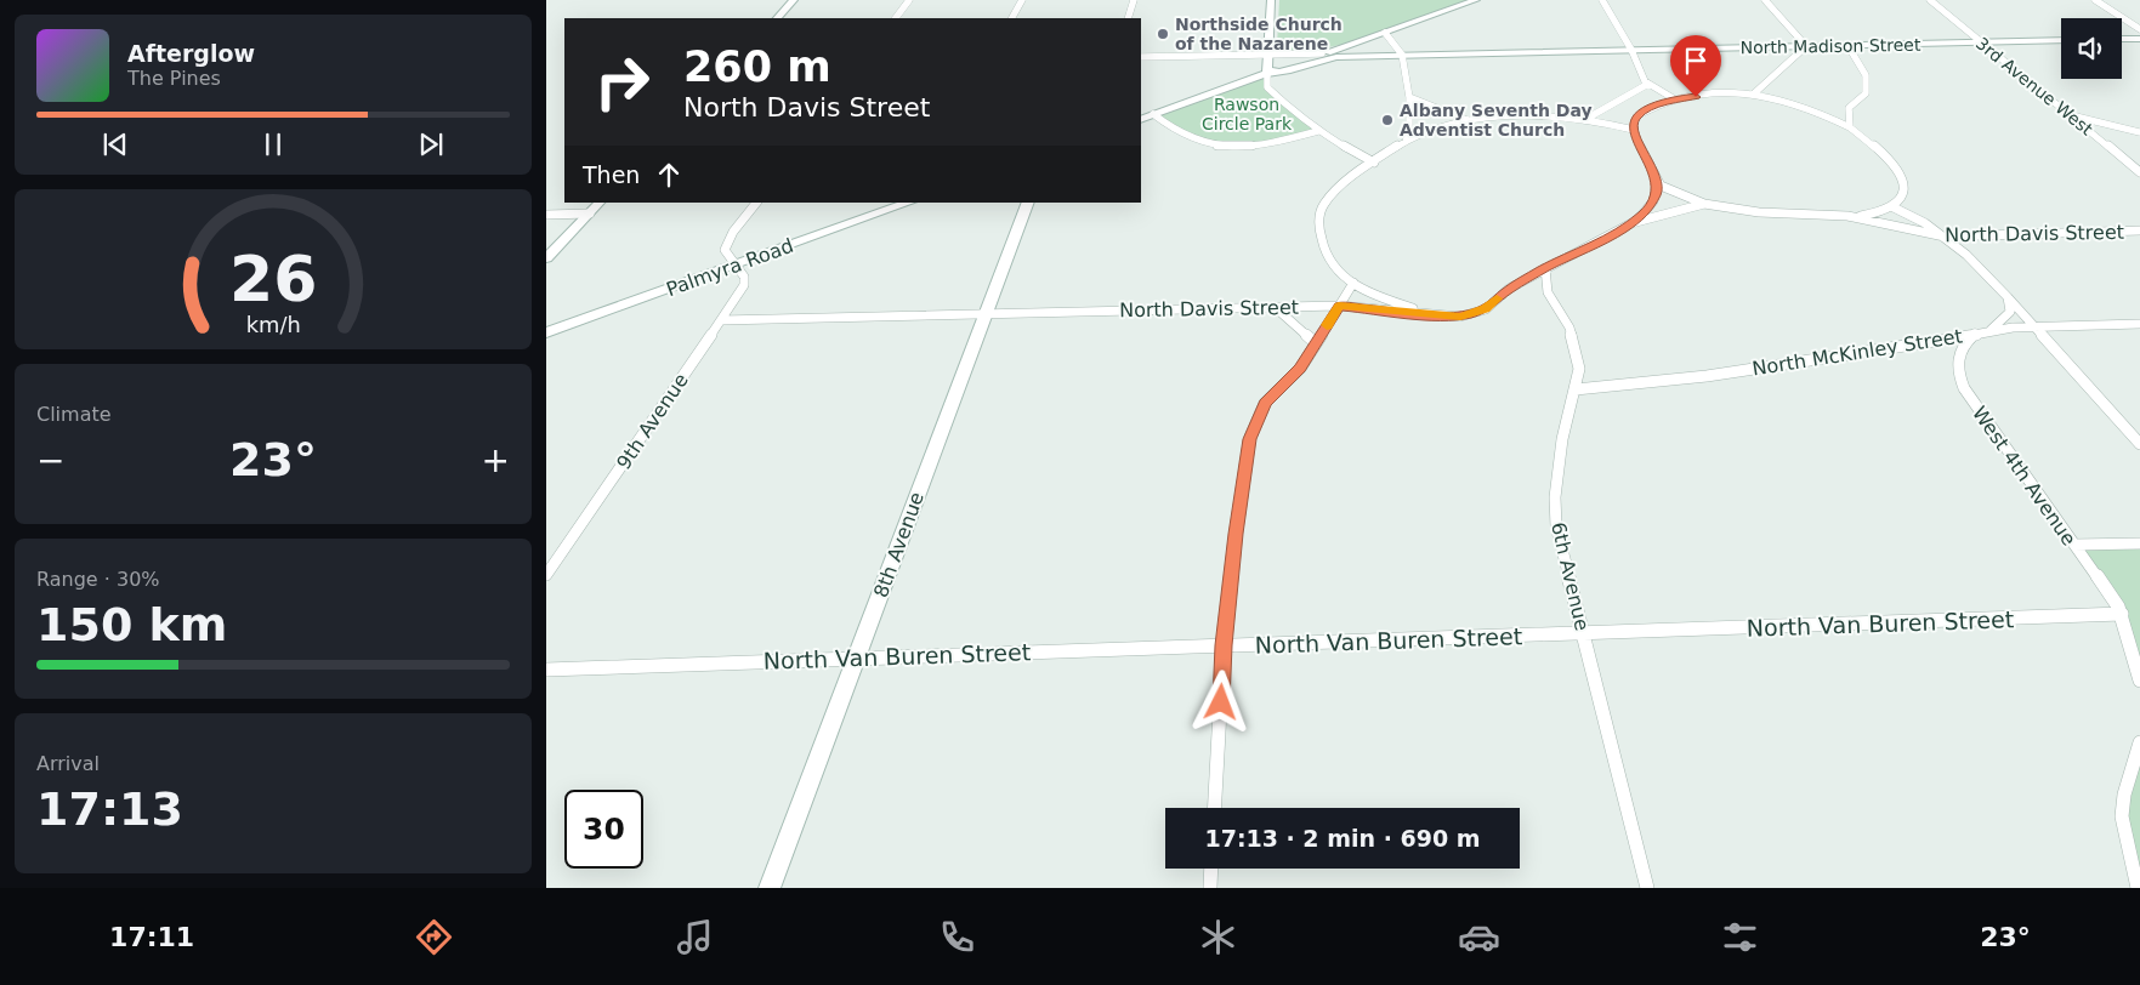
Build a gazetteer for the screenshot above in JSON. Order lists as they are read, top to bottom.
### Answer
{
  "streets": {
    "main road": ["North Madison Street", "Palmyra Road", "8th Avenue"],
    "street": [
      "3rd Avenue West",
      "North Davis Street",
      "North McKinley Street",
      "9th Avenue",
      "West 4th Avenue",
      "6th Avenue",
      "North Van Buren Street"
    ]
  },
  "crossings": [
    ["North Madison Street", "3rd Avenue West"],
    ["North Davis Street", "9th Avenue"],
    ["North Davis Street", "8th Avenue"],
    ["North Davis Street", "6th Avenue"],
    ["Palmyra Road", "9th Avenue"],
    ["North McKinley Street", "West 4th Avenue"],
    ["North McKinley Street", "6th Avenue"],
    ["West 4th Avenue", "North Van Buren Street"],
    ["8th Avenue", "North Van Buren Street"],
    ["6th Avenue", "North Van Buren Street"]
  ],
  "parks": ["Rawson Circle Park"],
  "places": ["Northside Church of the Nazarene", "Albany Seventh Day Adventist Church"],
  "page": {
    "turn": ["260 m", "North Davis Street"],
    "song": ["Afterglow", "The Pines"],
    "then": "Then",
    "tile": [
      "Climate",
      ["Range · 30%", "150 km"],
      ["Arrival", "17:13"]
    ],
    "heat": ["−", "23°", "+"],
    "limit": "30",
    "trip": "17:13 · 2 min · 690 m",
    "tabs": ["17:11", "23°"],
    "gauge": ["26", "km/h"]
  }
}
